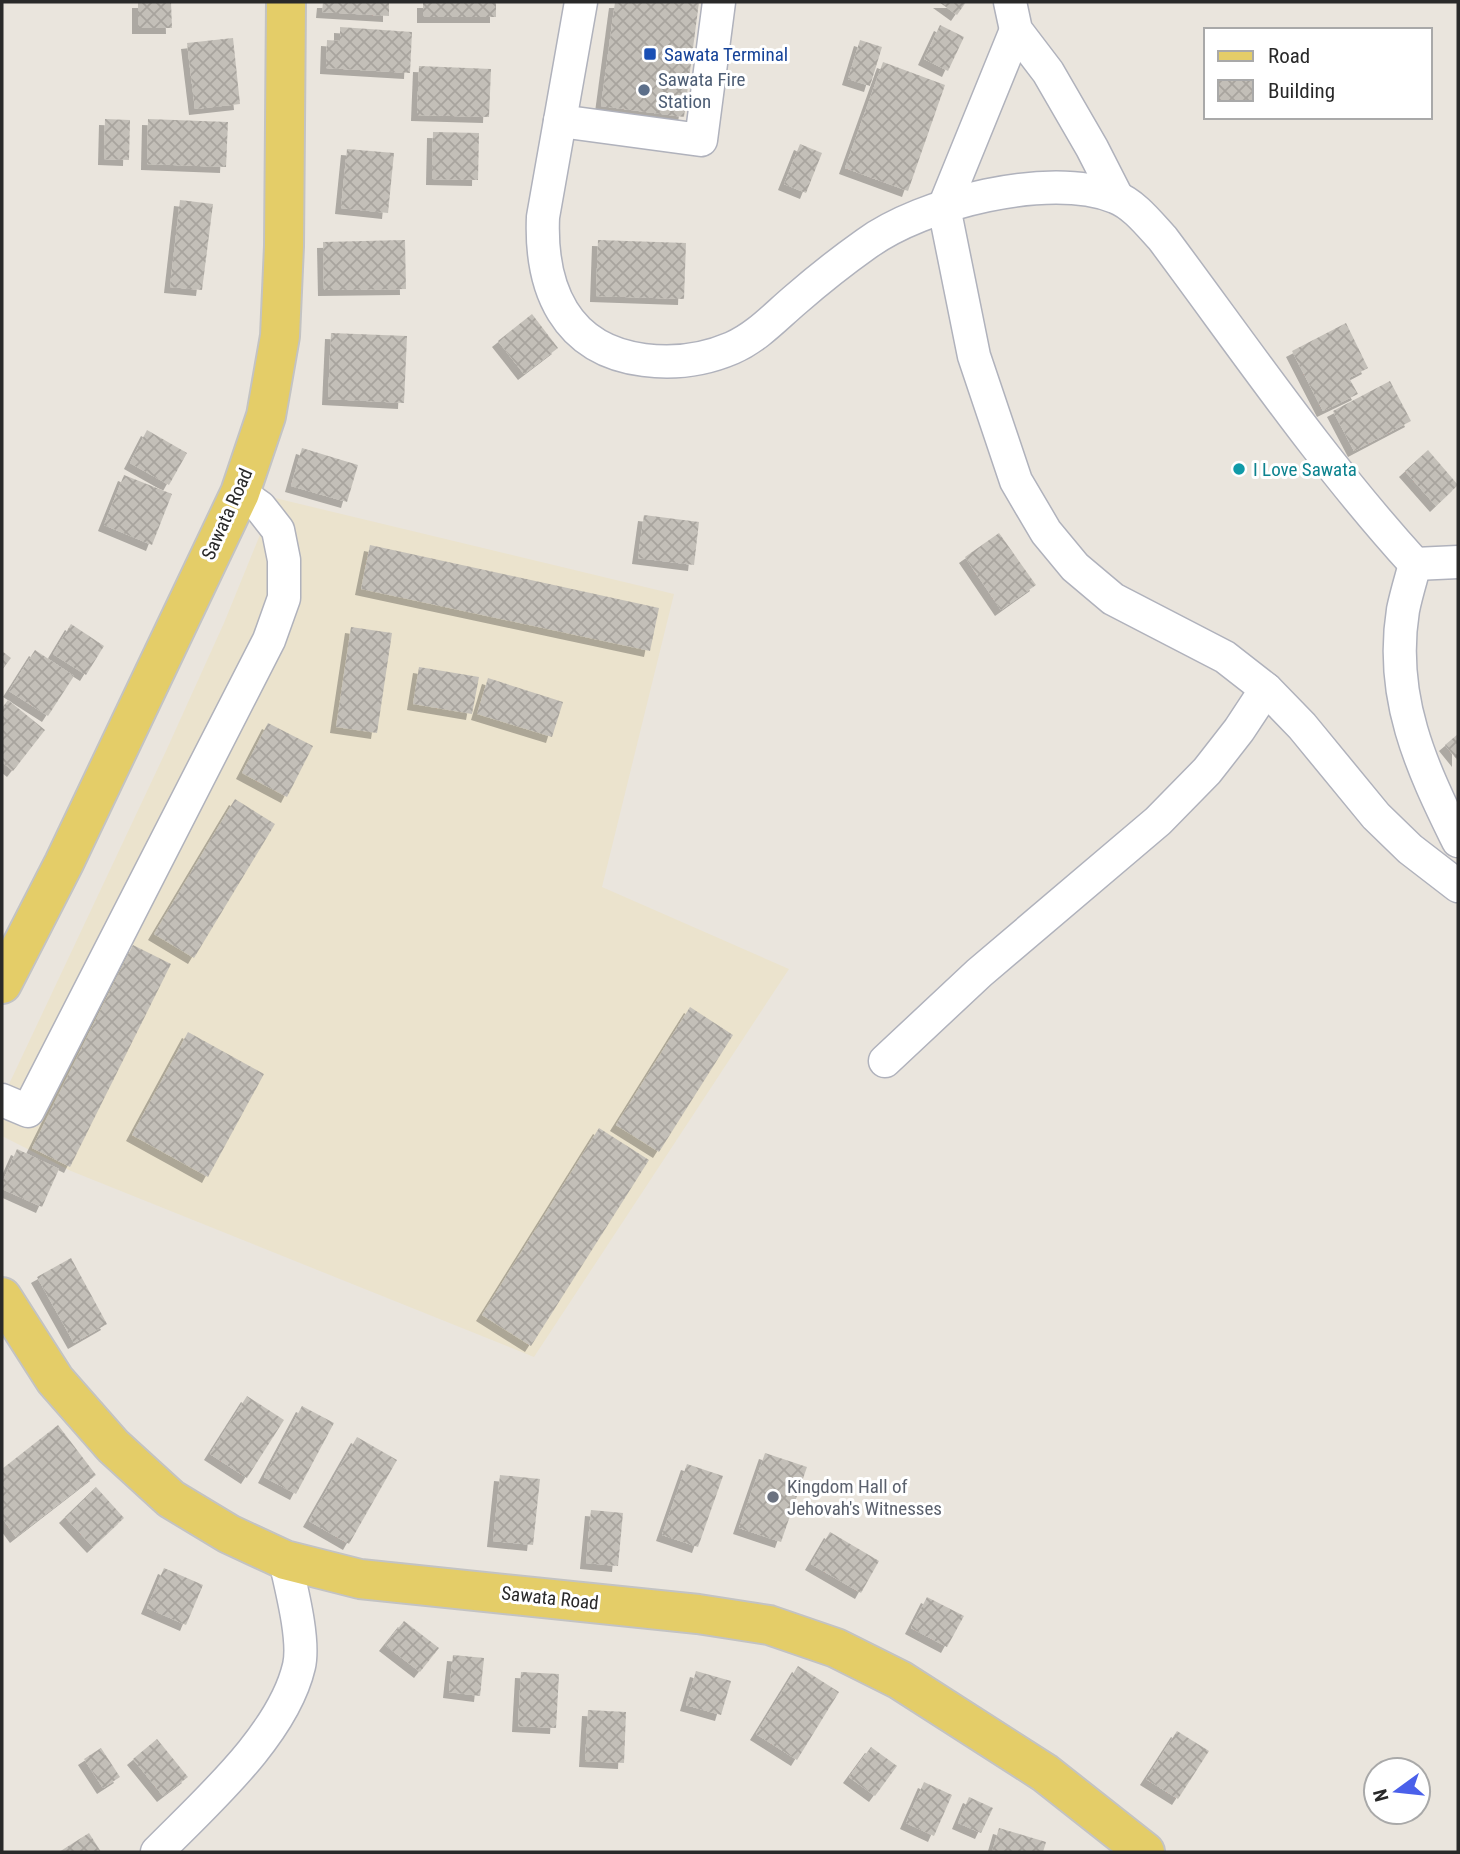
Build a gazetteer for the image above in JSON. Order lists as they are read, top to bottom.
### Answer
{
  "streets": {
    "main road": ["Sawata Road"]
  },
  "places": {
    "transit": ["Sawata Terminal"],
    "other": ["Sawata Fire Station", "I Love Sawata", "Kingdom Hall of Jehovah's Witnesses"]
  },
  "legend": ["Road", "Building"],
  "north": "left"
}
